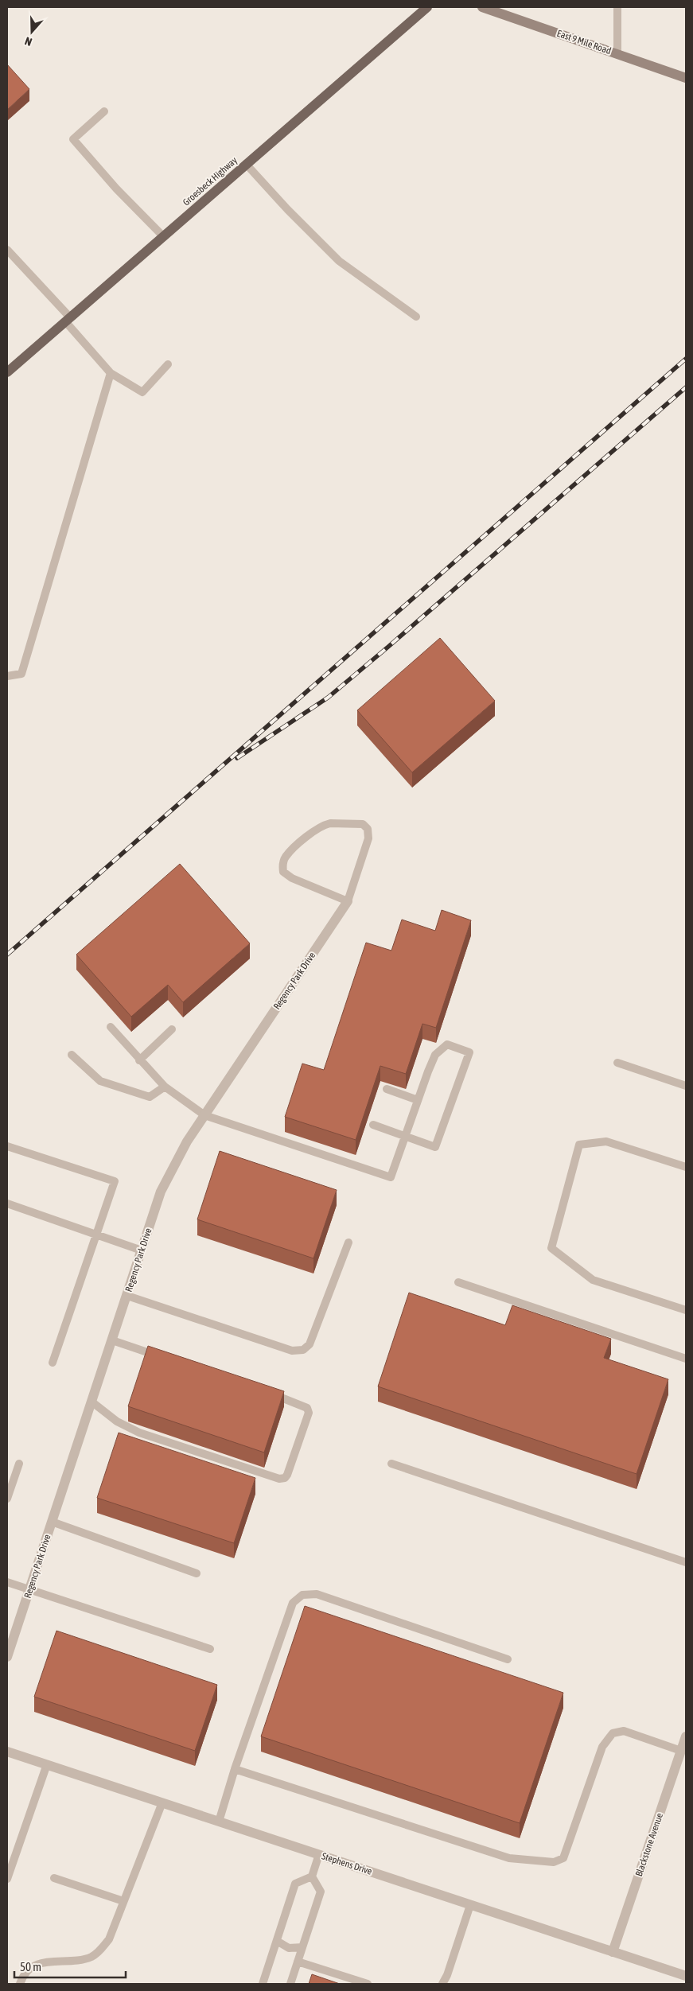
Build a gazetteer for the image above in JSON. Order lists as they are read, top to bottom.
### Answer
{
  "streets": {
    "main road": ["East 9 Mile Road", "Groesbeck Highway"],
    "street": ["Regency Park Drive", "Blackstone Avenue", "Stephens Drive"]
  },
  "crossings": [
    ["Blackstone Avenue", "Stephens Drive"]
  ],
  "scale_bar": "50 m",
  "north": "bottom"
}
